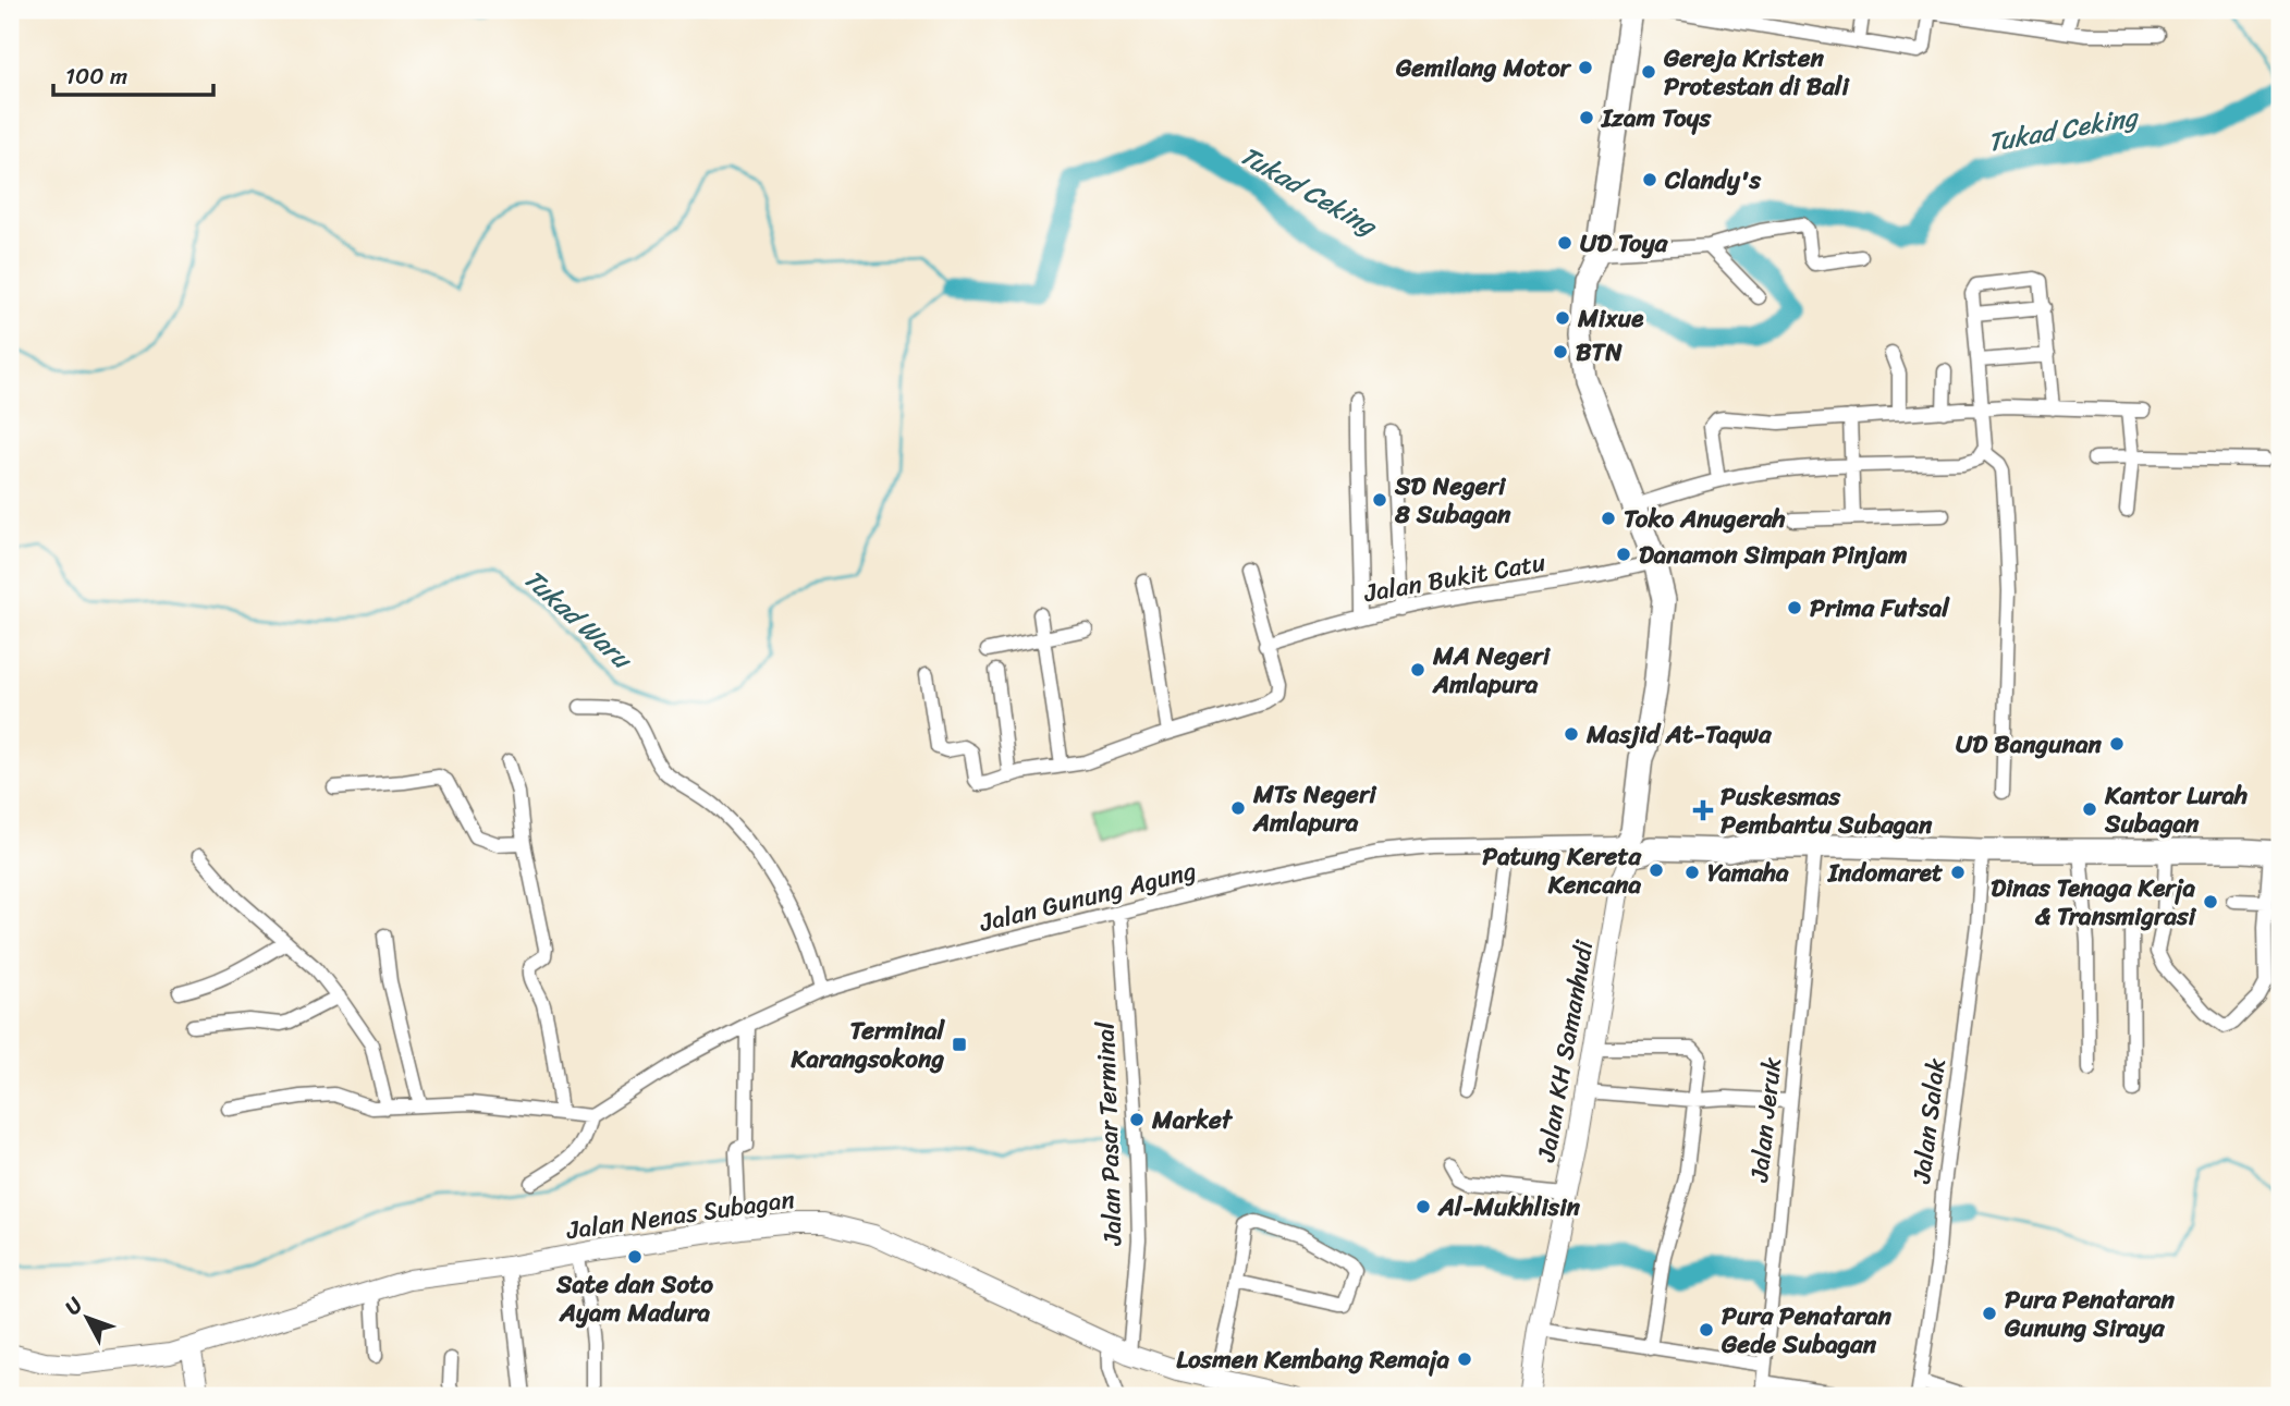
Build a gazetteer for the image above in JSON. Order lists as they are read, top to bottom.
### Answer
{
  "streets": {
    "main road": ["Jalan KH Samanhudi", "Jalan Nenas Subagan"],
    "street": [
      "Jalan Bukit Catu",
      "Jalan Gunung Agung",
      "Jalan Jeruk",
      "Jalan Salak",
      "Jalan Pasar Terminal"
    ]
  },
  "crossings": [
    ["Jalan Gunung Agung", "Jalan KH Samanhudi"],
    ["Jalan Gunung Agung", "Jalan Pasar Terminal"],
    ["Jalan Pasar Terminal", "Jalan Nenas Subagan"]
  ],
  "water": ["Tukad Ceking", "Tukad Waru"],
  "places": {
    "other": [
      "Gemilang Motor",
      "Gereja Kristen Protestan di Bali",
      "Izam Toys",
      "Clandy's",
      "UD Toya",
      "Mixue",
      "BTN",
      "SD Negeri 8 Subagan",
      "Toko Anugerah",
      "Danamon Simpan Pinjam",
      "Prima Futsal",
      "MA Negeri Amlapura",
      "Masjid At-Taqwa",
      "UD Bangunan",
      "MTs Negeri Amlapura",
      "Kantor Lurah Subagan",
      "Patung Kereta Kencana",
      "Yamaha",
      "Indomaret",
      "Dinas Tenaga Kerja & Transmigrasi",
      "Market",
      "Al-Mukhlisin",
      "Sate dan Soto Ayam Madura",
      "Pura Penataran Gunung Siraya",
      "Pura Penataran Gede Subagan",
      "Losmen Kembang Remaja"
    ],
    "health": ["Puskesmas Pembantu Subagan"],
    "transit": ["Terminal Karangsokong"]
  },
  "scale_bar": "100 m",
  "north": "top left"
}
